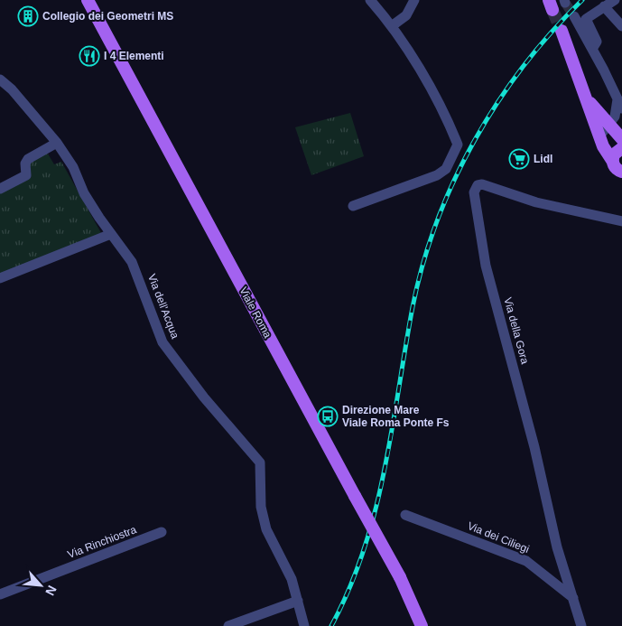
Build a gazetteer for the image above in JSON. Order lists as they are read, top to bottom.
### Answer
{
  "streets": {
    "main road": ["Viale Roma"],
    "street": [
      "Via dell'Acqua",
      "Via della Gora",
      "Via dei Ciliegi",
      "Via Rinchiostra"
    ]
  },
  "crossings": [
    ["Via della Gora", "Via dei Ciliegi"]
  ],
  "places": {
    "building": ["Collegio dei Geometri MS"],
    "restaurant": ["I 4 Elementi"],
    "supermarket": ["Lidl"],
    "bus stop": ["Direzione Mare Viale Roma Ponte Fs"]
  },
  "north": "bottom right"
}
